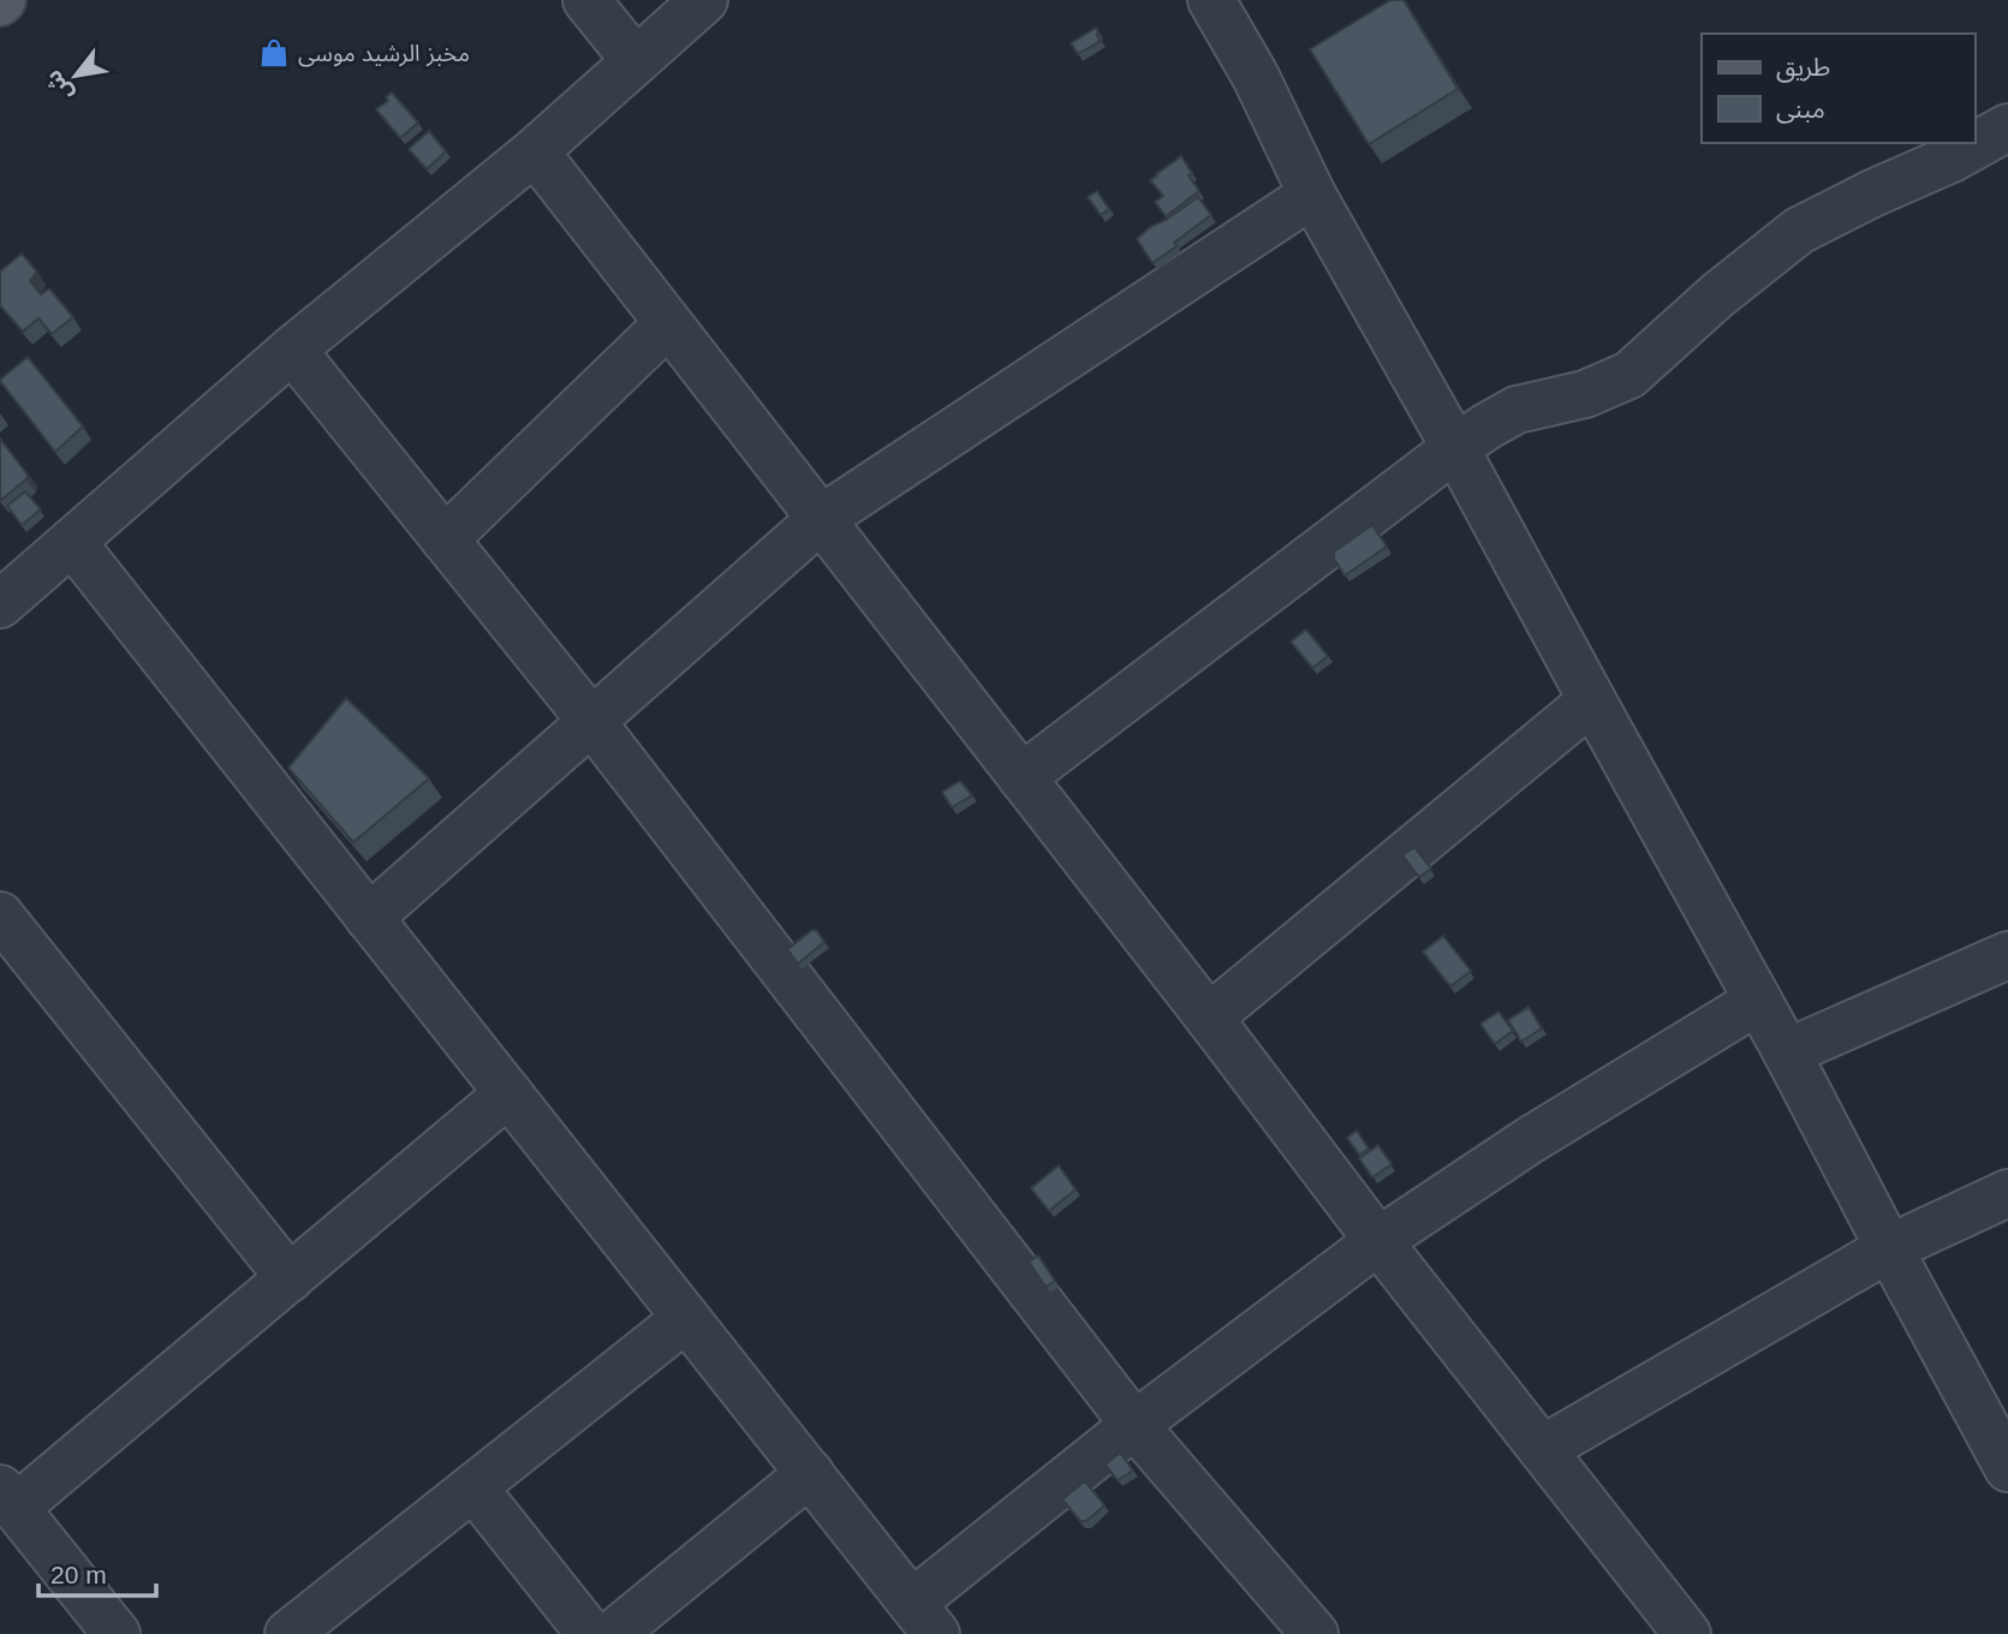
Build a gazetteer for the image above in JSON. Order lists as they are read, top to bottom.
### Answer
{
  "places": {
    "shop": ["مخبز الرشيد موسى"]
  },
  "legend": ["طريق", "مبنى"],
  "scale_bar": "20 m",
  "north": "bottom left"
}
